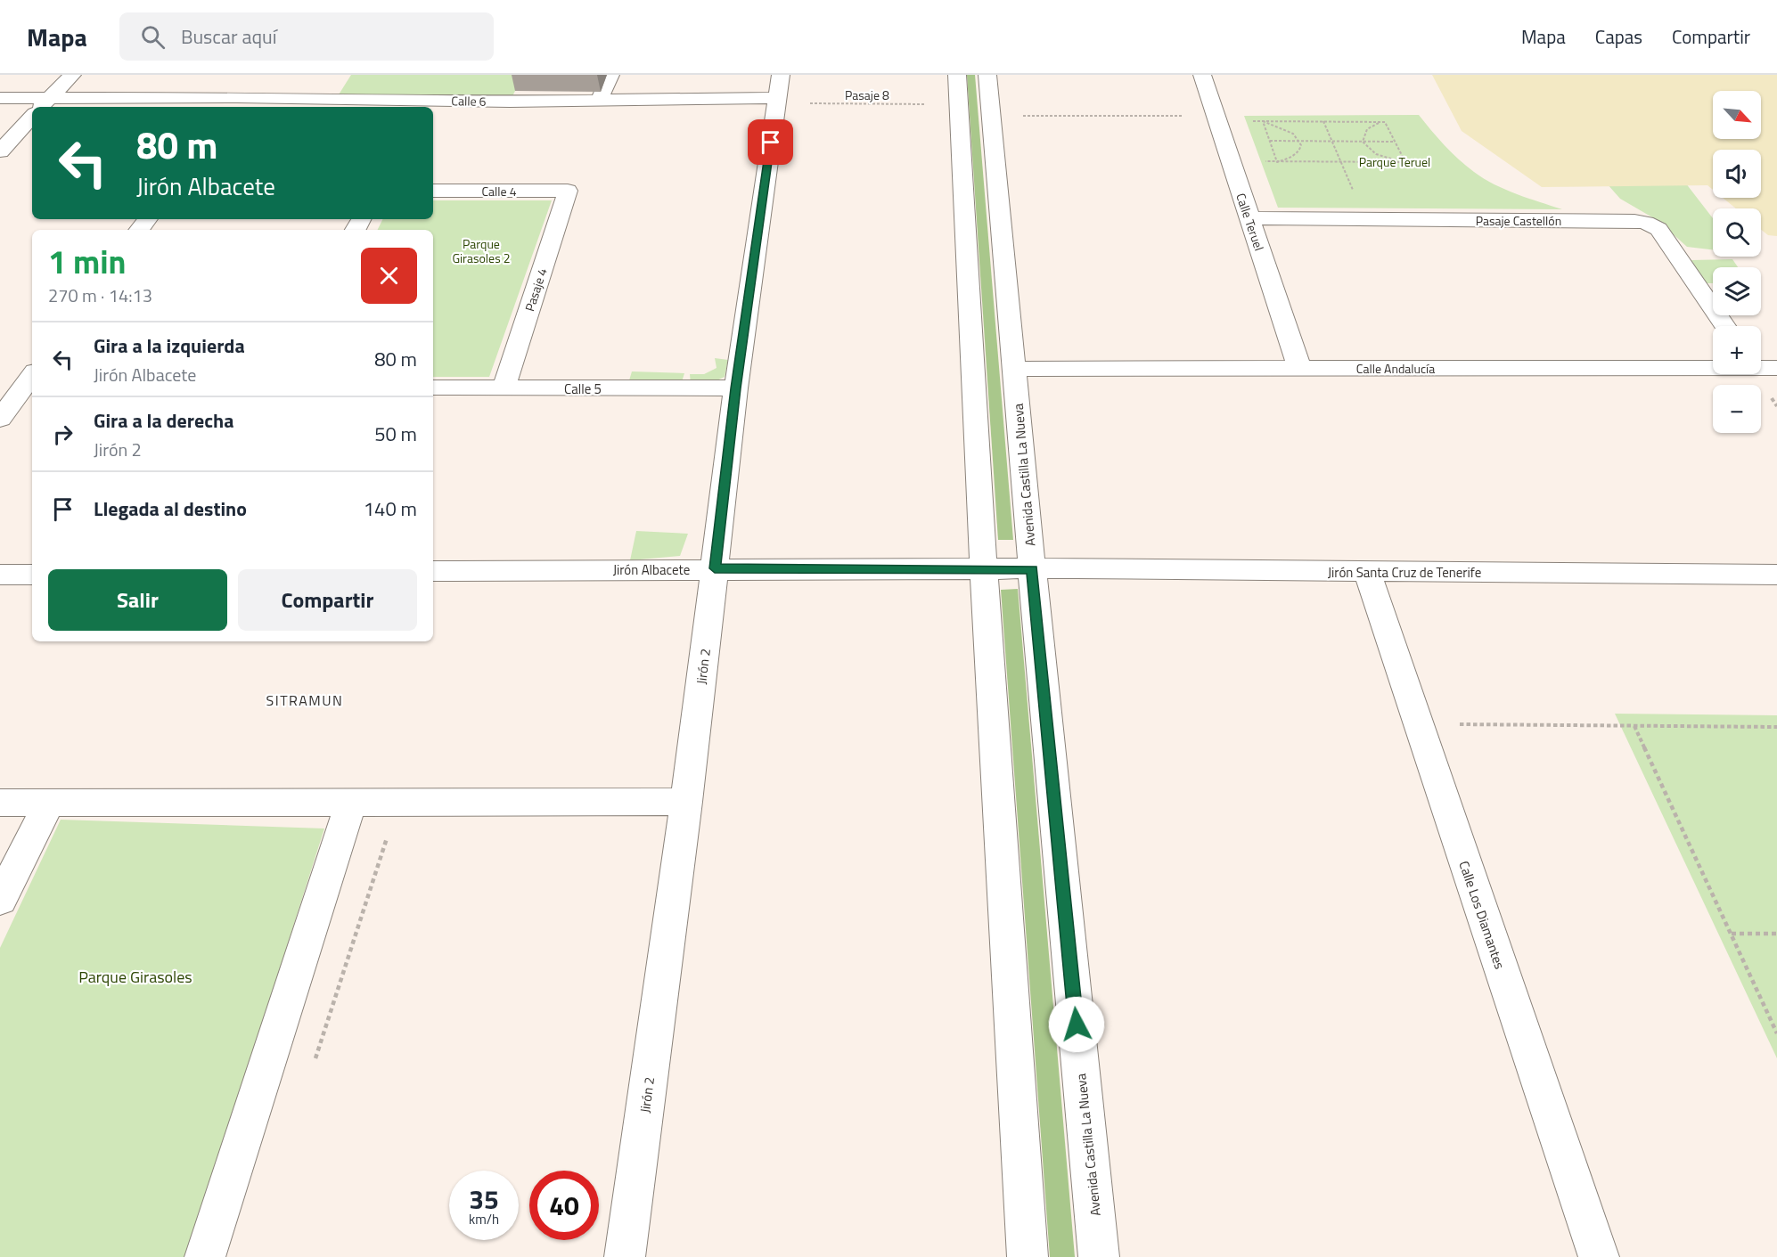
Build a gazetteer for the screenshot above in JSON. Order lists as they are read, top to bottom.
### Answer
{
  "streets": {
    "street": [
      "Calle 6",
      "Calle 4",
      "Pasaje Castellón",
      "Calle Teruel",
      "Pasaje 4",
      "Calle Andalucía",
      "Calle 5",
      "Avenida Castilla La Nueva",
      "Jirón Albacete",
      "Jirón Santa Cruz de Tenerife",
      "Jirón 2",
      "Calle Los Diamantes"
    ],
    "path": ["Pasaje 8"]
  },
  "crossings": [
    ["Pasaje 8", "Calle 6"],
    ["Pasaje 8", "Jirón 2"],
    ["Calle 6", "Jirón 2"],
    ["Calle 4", "Pasaje 4"],
    ["Pasaje Castellón", "Calle Teruel"],
    ["Calle Teruel", "Calle Andalucía"],
    ["Pasaje 4", "Calle 5"],
    ["Calle Andalucía", "Avenida Castilla La Nueva"],
    ["Calle 5", "Jirón 2"],
    ["Avenida Castilla La Nueva", "Jirón Albacete"],
    ["Avenida Castilla La Nueva", "Jirón Santa Cruz de Tenerife"],
    ["Jirón Albacete", "Jirón Santa Cruz de Tenerife"],
    ["Jirón Albacete", "Jirón 2"],
    ["Jirón Santa Cruz de Tenerife", "Calle Los Diamantes"]
  ],
  "districts": ["SITRAMUN"],
  "parks": ["Parque Teruel", "Parque Girasoles 2", "Parque Girasoles"],
  "north": "bottom right",
  "page": {
    "header": "Mapa",
    "search": "Buscar aquí",
    "nav": ["Mapa", "Capas", "Compartir"],
    "map_buttons": ["+", "−"],
    "turn": ["80 m", "Jirón Albacete"],
    "heading": ["1 min", "270 m · 14:13"],
    "list": [
      {
        "name": "Gira a la izquierda",
        "note": "Jirón Albacete",
        "value": "80 m"
      },
      {
        "name": "Gira a la derecha",
        "note": "Jirón 2",
        "value": "50 m"
      },
      {
        "name": "Llegada al destino",
        "value": "140 m"
      }
    ],
    "buttons": ["Salir", "Compartir"],
    "speed": "35 km/h",
    "limit": "40"
  }
}
